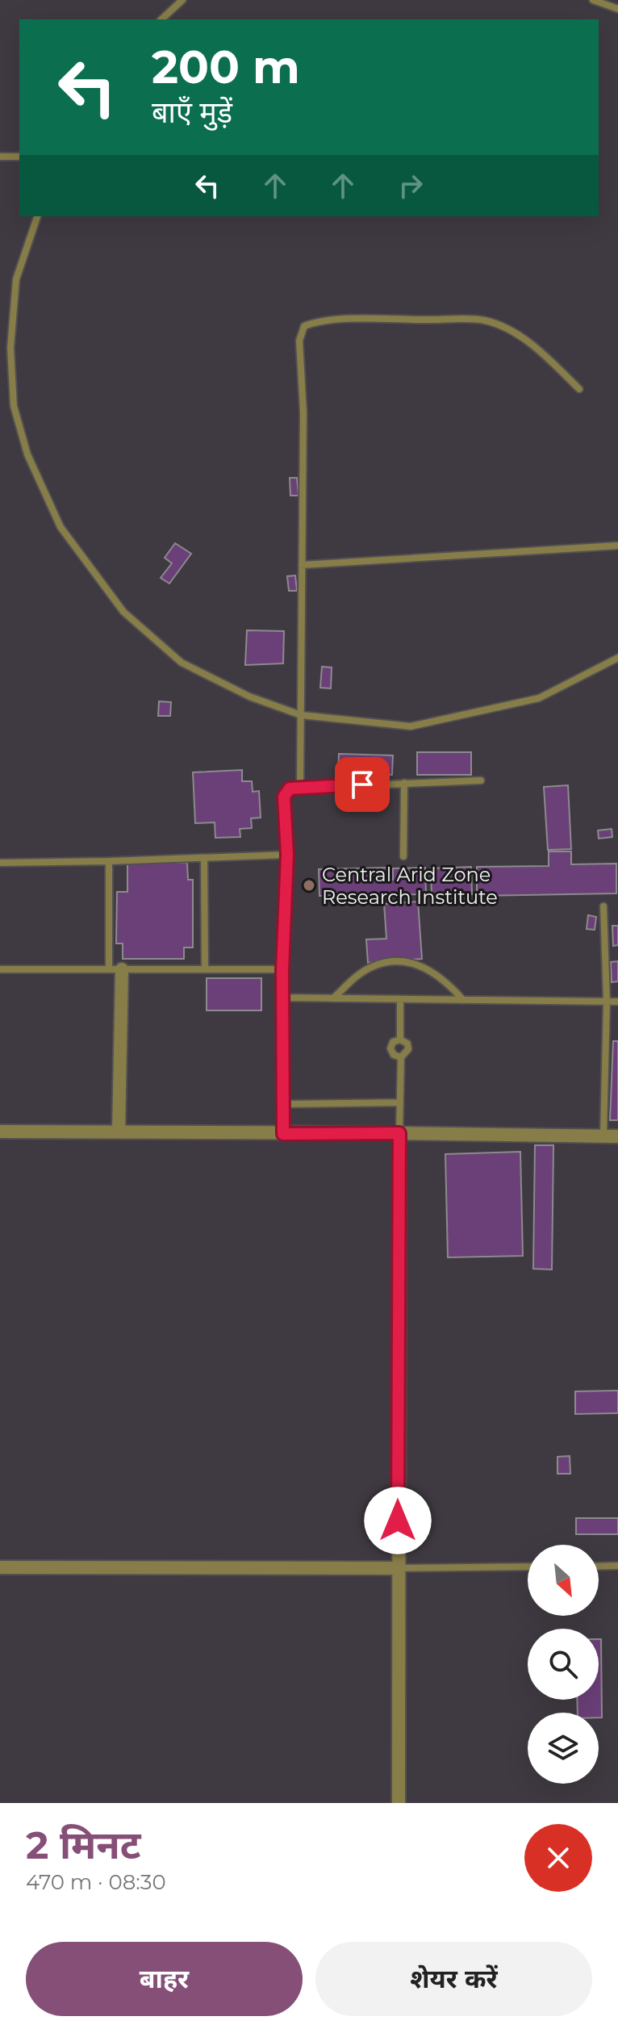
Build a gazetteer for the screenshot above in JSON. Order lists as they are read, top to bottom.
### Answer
{
  "places": ["Central Arid Zone Research Institute"],
  "north": "bottom right",
  "page": {
    "turn": ["200 m", "बाएँ मुड़ें"],
    "heading": ["2 मिनट", "470 m · 08:30"],
    "buttons": ["बाहर", "शेयर करें"]
  }
}
